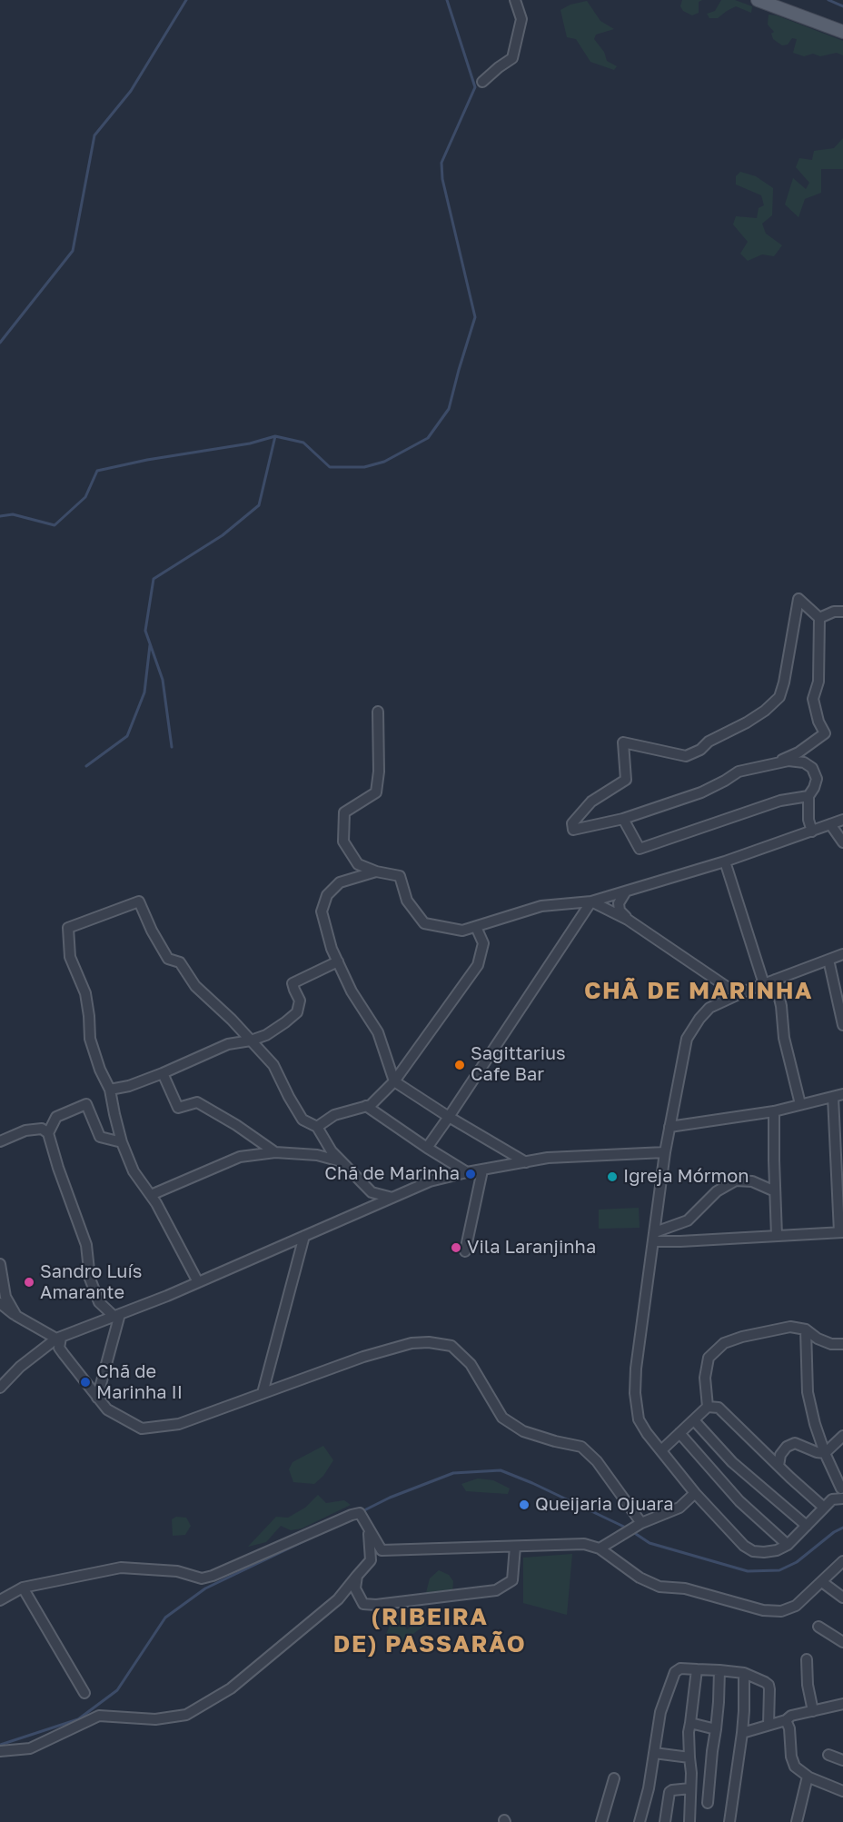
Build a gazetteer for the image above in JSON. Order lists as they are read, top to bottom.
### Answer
{
  "districts": ["CHÃ DE MARINHA", "(RIBEIRA DE) PASSARÃO"],
  "places": [
    "Sagittarius Cafe Bar",
    "Chã de Marinha",
    "Igreja Mórmon",
    "Vila Laranjinha",
    "Sandro Luís Amarante",
    "Chã de Marinha II",
    "Queijaria Ojuara"
  ]
}
